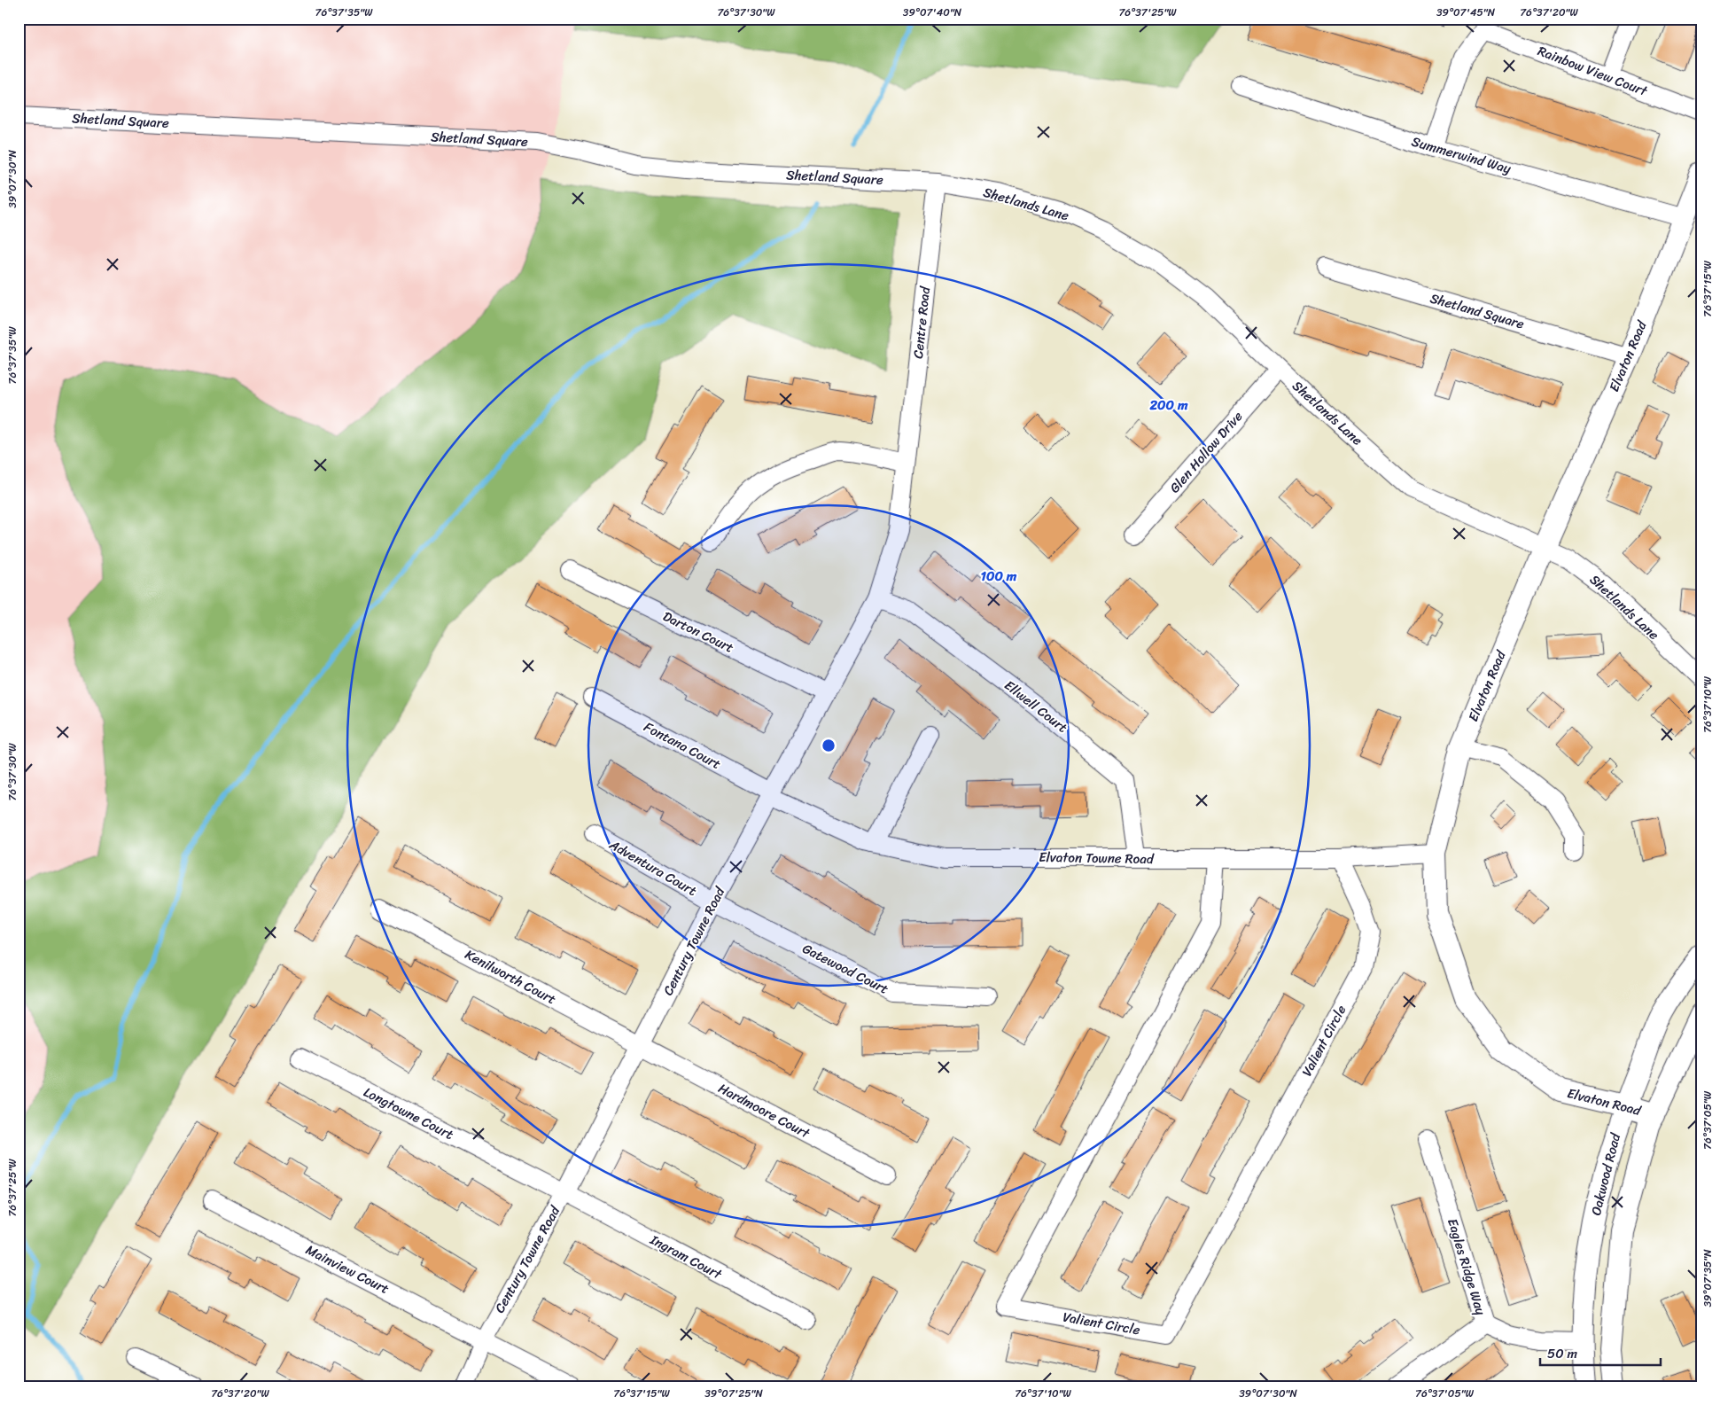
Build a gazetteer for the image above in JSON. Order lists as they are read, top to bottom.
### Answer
{
  "streets": {
    "street": [
      "Rainbow View Court",
      "Shetland Square",
      "Summerwind Way",
      "Shetlands Lane",
      "Centre Road",
      "Elvaton Road",
      "Glen Hollow Drive",
      "Darton Court",
      "Ellwell Court",
      "Fontana Court",
      "Elvaton Towne Road",
      "Adventura Court",
      "Century Towne Road",
      "Gatewood Court",
      "Kenilworth Court",
      "Valient Circle",
      "Hardmoore Court",
      "Longtowne Court",
      "Oakwood Road",
      "Ingram Court",
      "Eagles Ridge Way",
      "Mainview Court"
    ]
  },
  "crossings": [
    ["Shetland Square", "Shetlands Lane"],
    ["Shetland Square", "Centre Road"],
    ["Shetland Square", "Elvaton Road"],
    ["Summerwind Way", "Elvaton Road"],
    ["Shetlands Lane", "Centre Road"],
    ["Shetlands Lane", "Elvaton Road"],
    ["Shetlands Lane", "Glen Hollow Drive"],
    ["Centre Road", "Century Towne Road"],
    ["Elvaton Road", "Elvaton Towne Road"],
    ["Elvaton Road", "Oakwood Road"],
    ["Darton Court", "Century Towne Road"],
    ["Ellwell Court", "Elvaton Towne Road"],
    ["Ellwell Court", "Century Towne Road"],
    ["Fontana Court", "Elvaton Towne Road"],
    ["Fontana Court", "Century Towne Road"],
    ["Elvaton Towne Road", "Century Towne Road"],
    ["Elvaton Towne Road", "Valient Circle"],
    ["Adventura Court", "Century Towne Road"],
    ["Adventura Court", "Gatewood Court"],
    ["Century Towne Road", "Gatewood Court"],
    ["Century Towne Road", "Kenilworth Court"],
    ["Century Towne Road", "Hardmoore Court"],
    ["Century Towne Road", "Longtowne Court"],
    ["Century Towne Road", "Ingram Court"],
    ["Century Towne Road", "Mainview Court"],
    ["Kenilworth Court", "Hardmoore Court"],
    ["Longtowne Court", "Ingram Court"],
    ["Oakwood Road", "Eagles Ridge Way"]
  ],
  "scale_bar": "50 m",
  "coordinates": [
    "76°37'35\"W",
    "76°37'30\"W",
    "39°07'40\"N",
    "76°37'25\"W",
    "39°07'45\"N",
    "76°37'20\"W",
    "39°07'30\"N",
    "76°37'15\"W",
    "76°37'10\"W",
    "76°37'05\"W",
    "39°07'35\"N",
    "39°07'25\"N"
  ],
  "rings": ["200 m", "100 m"]
}
